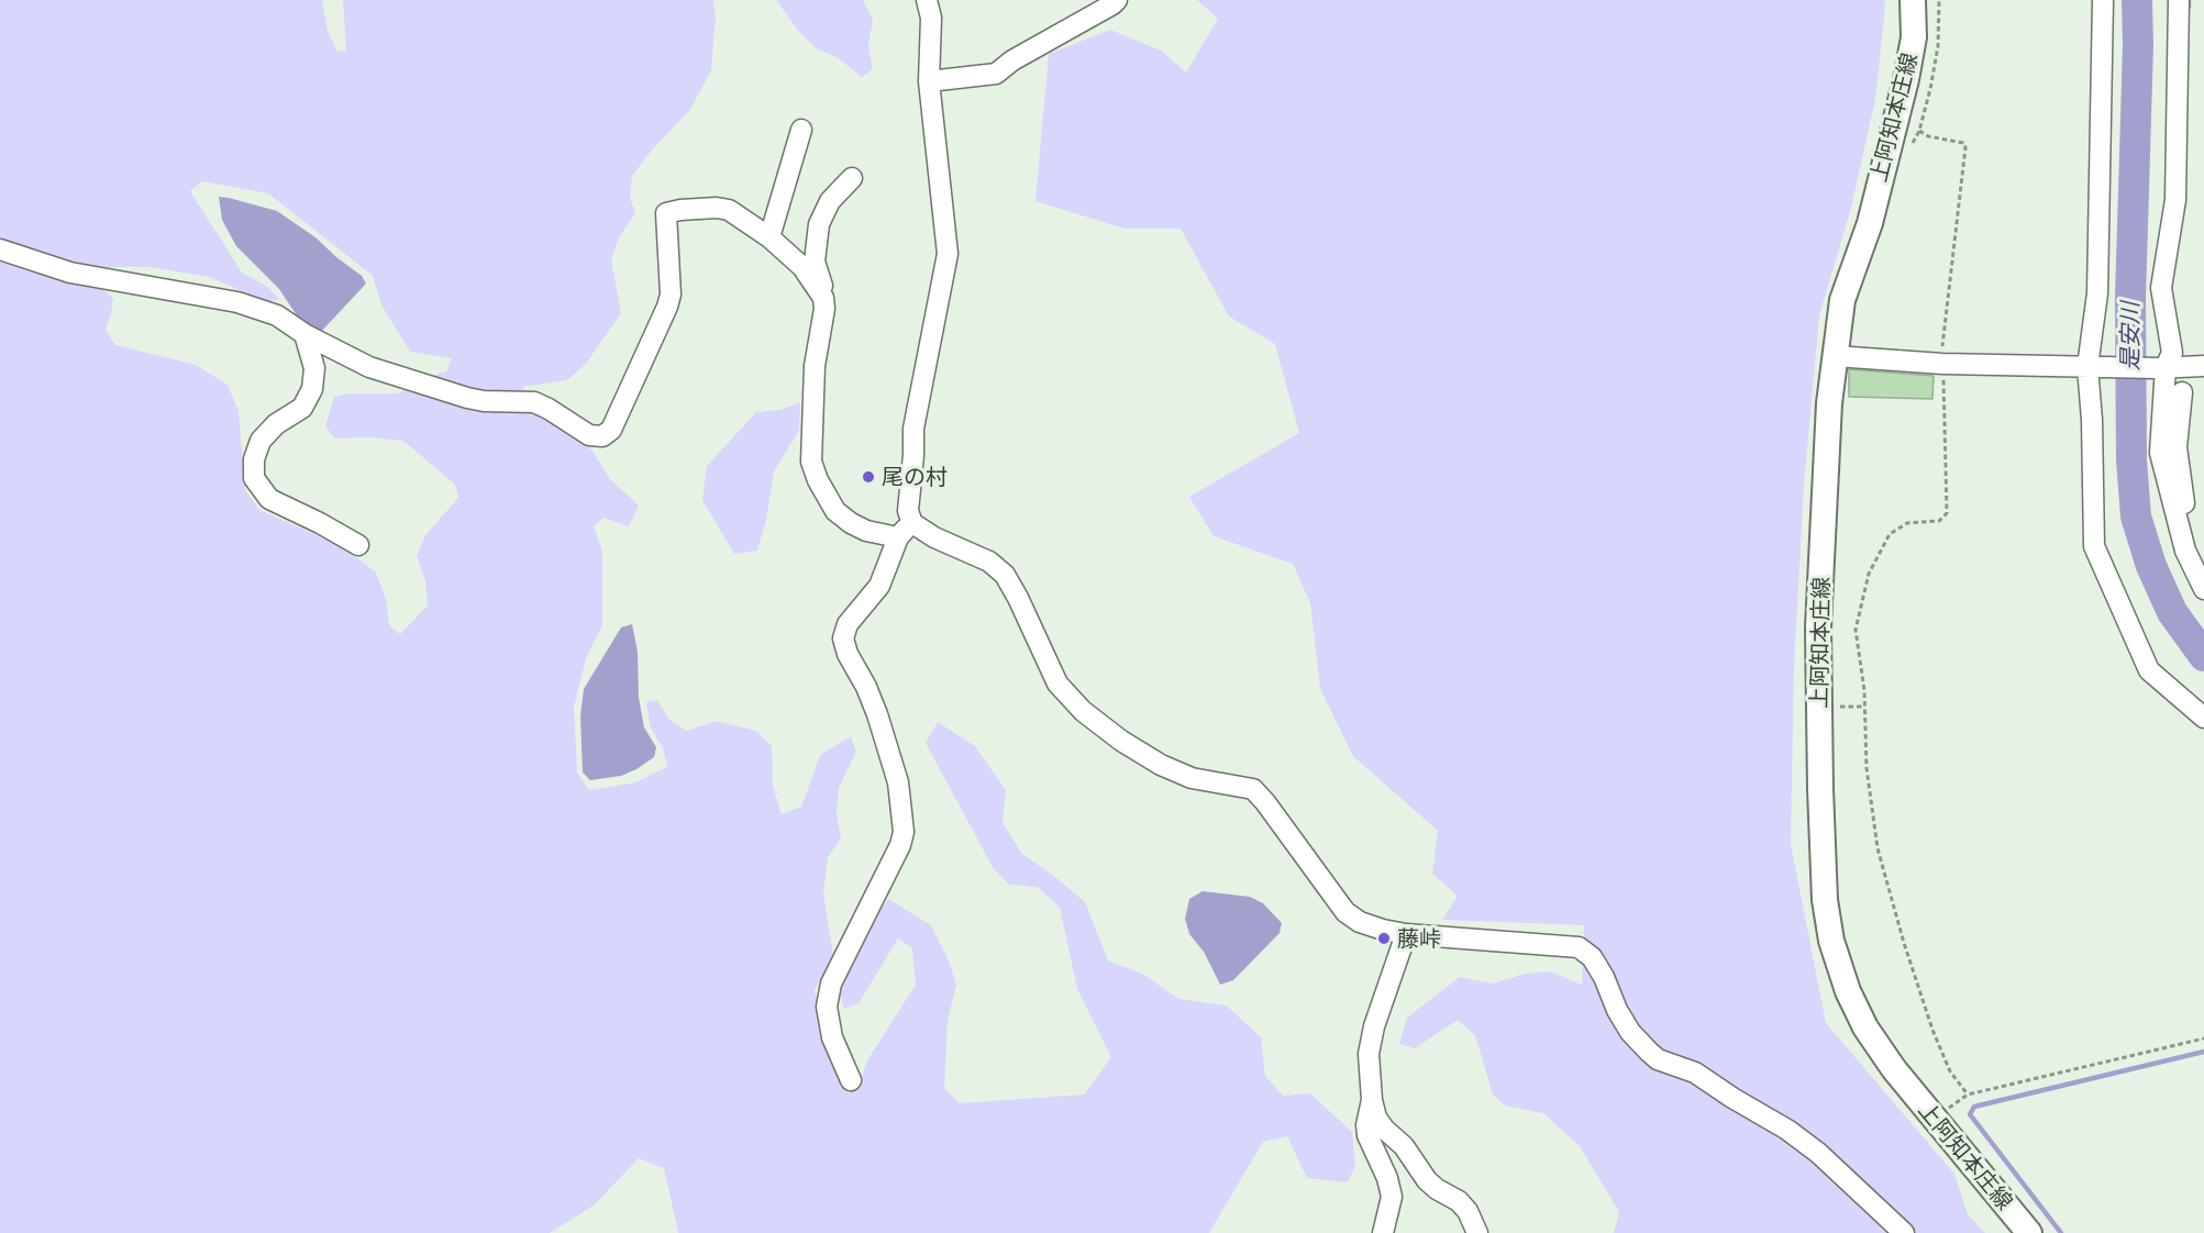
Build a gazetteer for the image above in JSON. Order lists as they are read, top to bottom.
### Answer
{
  "streets": {
    "main road": ["上阿知本庄線"]
  },
  "water": ["是安川"],
  "places": ["尾の村", "藤峠"]
}
